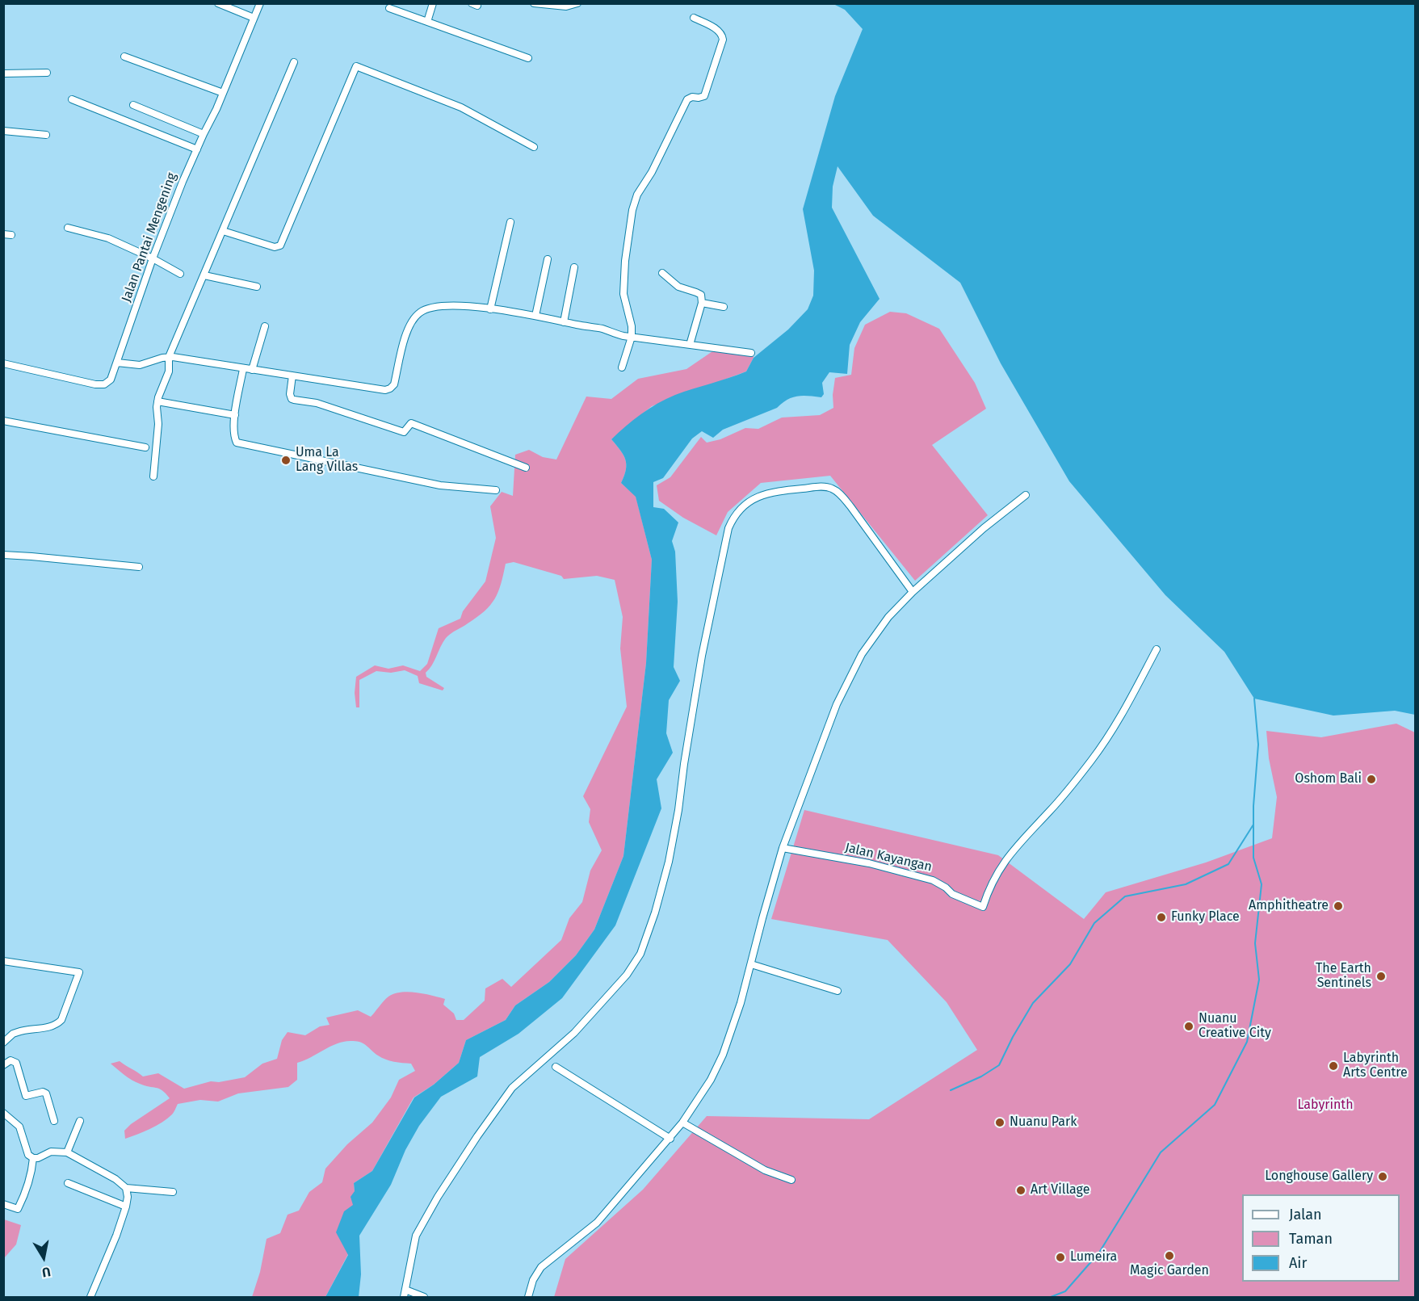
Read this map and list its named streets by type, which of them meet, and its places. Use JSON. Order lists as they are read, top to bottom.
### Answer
{
  "streets": {
    "street": ["Jalan Pantai Mengening", "Jalan Kayangan"]
  },
  "parks": ["Labyrinth"],
  "places": [
    "Uma La Lang Villas",
    "Oshom Bali",
    "Amphitheatre",
    "Funky Place",
    "The Earth Sentinels",
    "Nuanu Creative City",
    "Labyrinth Arts Centre",
    "Nuanu Park",
    "Longhouse Gallery",
    "Art Village",
    "Magic Garden",
    "Lumeira"
  ],
  "legend": ["Jalan", "Taman", "Air"],
  "north": "bottom"
}
